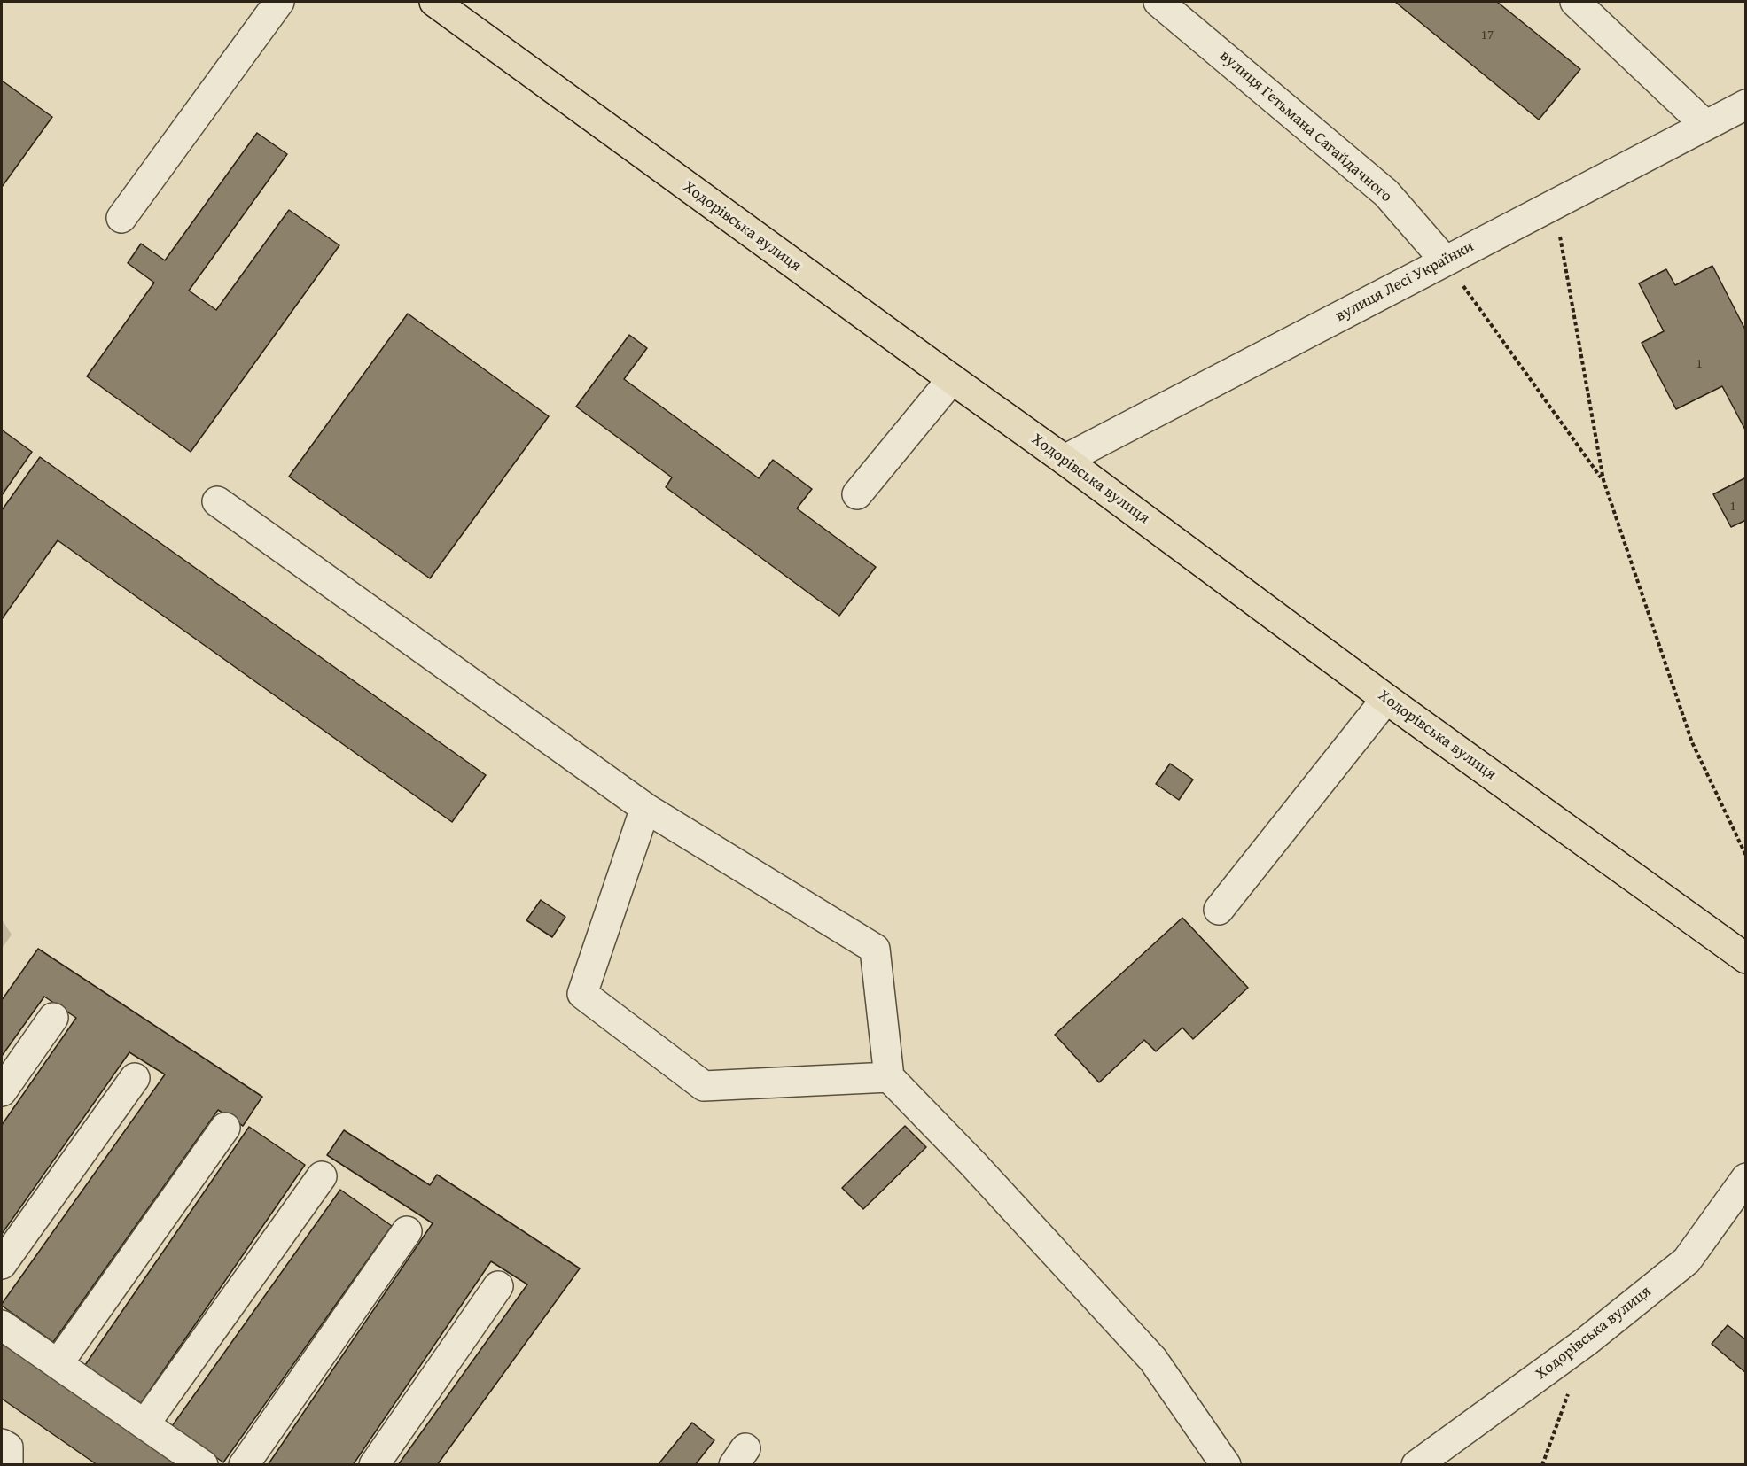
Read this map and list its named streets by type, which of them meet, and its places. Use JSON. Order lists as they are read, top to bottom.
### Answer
{
  "streets": {
    "main road": ["Ходорівська вулиця"],
    "street": ["вулиця Гетьмана Сагайдачного", "вулиця Лесі Українки"]
  },
  "crossings": [
    ["вулиця Гетьмана Сагайдачного", "вулиця Лесі Українки"],
    ["Ходорівська вулиця", "вулиця Лесі Українки"]
  ],
  "house_numbers": ["17", "1", "1"]
}
